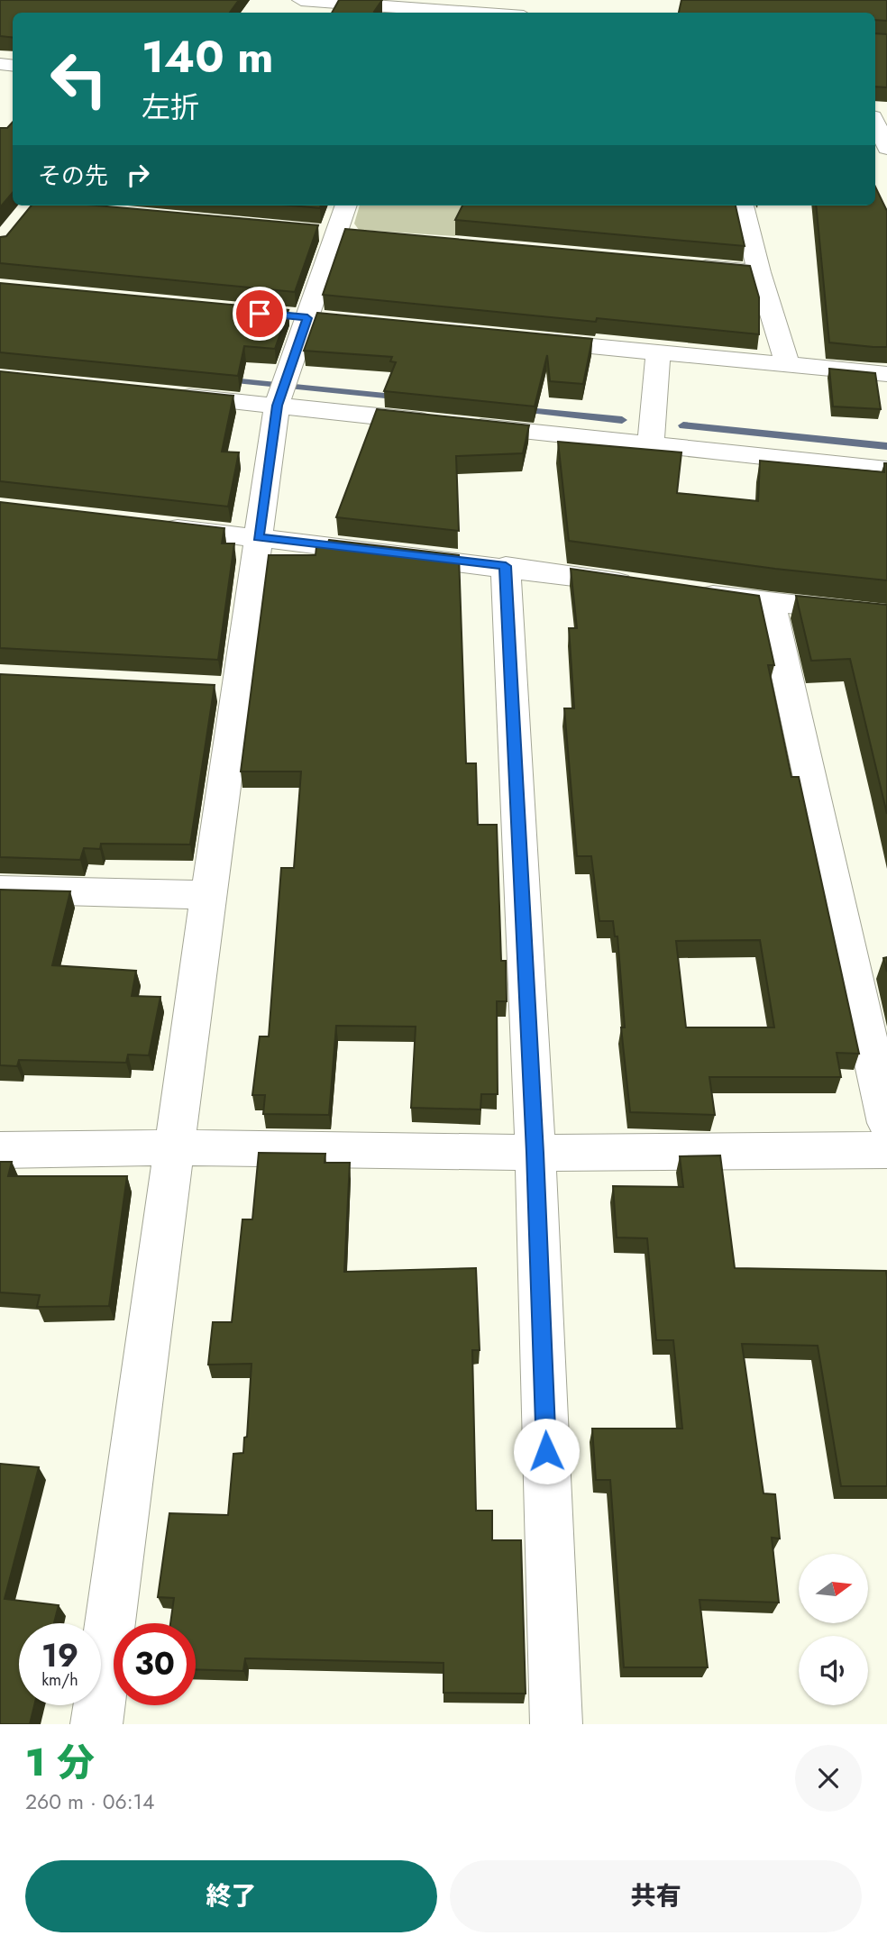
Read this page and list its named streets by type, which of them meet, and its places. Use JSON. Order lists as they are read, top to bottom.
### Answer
{
  "north": "right",
  "page": {
    "turn": ["140 m", "左折"],
    "then": "その先",
    "speed": "19 km/h",
    "limit": "30",
    "heading": ["1 分", "260 m · 06:14"],
    "buttons": ["終了", "共有"]
  }
}
